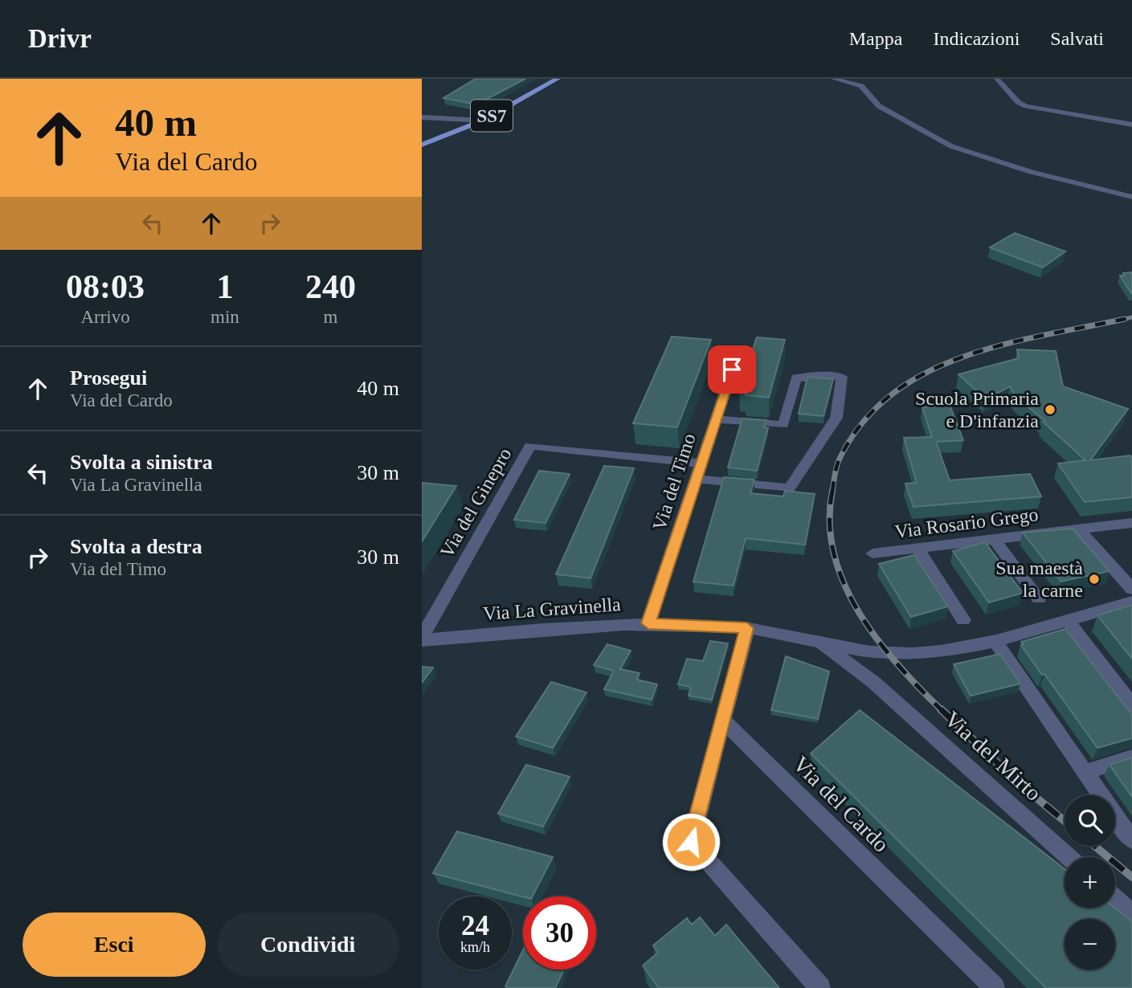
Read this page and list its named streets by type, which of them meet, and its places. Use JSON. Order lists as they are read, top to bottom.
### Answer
{
  "streets": {
    "main road": ["SS7"],
    "street": [
      "Via del Timo",
      "Via del Ginepro",
      "Via Rosario Grego",
      "Via La Gravinella",
      "Via del Mirto",
      "Via del Cardo"
    ]
  },
  "crossings": [
    ["Via del Timo", "Via del Ginepro"],
    ["Via del Timo", "Via La Gravinella"],
    ["Via del Ginepro", "Via La Gravinella"],
    ["Via La Gravinella", "Via del Mirto"]
  ],
  "places": ["Scuola Primaria e D'infanzia", "Sua maestà la carne"],
  "page": {
    "header": "Drivr",
    "nav": ["Mappa", "Indicazioni", "Salvati"],
    "turn": ["40 m", "Via del Cardo"],
    "eta": [
      "08:03",
      "Arrivo",
      "1",
      "min",
      "240",
      "m"
    ],
    "list": [
      {
        "name": "Prosegui",
        "note": "Via del Cardo",
        "value": "40 m"
      },
      {
        "name": "Svolta a sinistra",
        "note": "Via La Gravinella",
        "value": "30 m"
      },
      {
        "name": "Svolta a destra",
        "note": "Via del Timo",
        "value": "30 m"
      }
    ],
    "map_buttons": ["+", "−"],
    "speed": "24 km/h",
    "limit": "30",
    "buttons": ["Esci", "Condividi"]
  }
}
